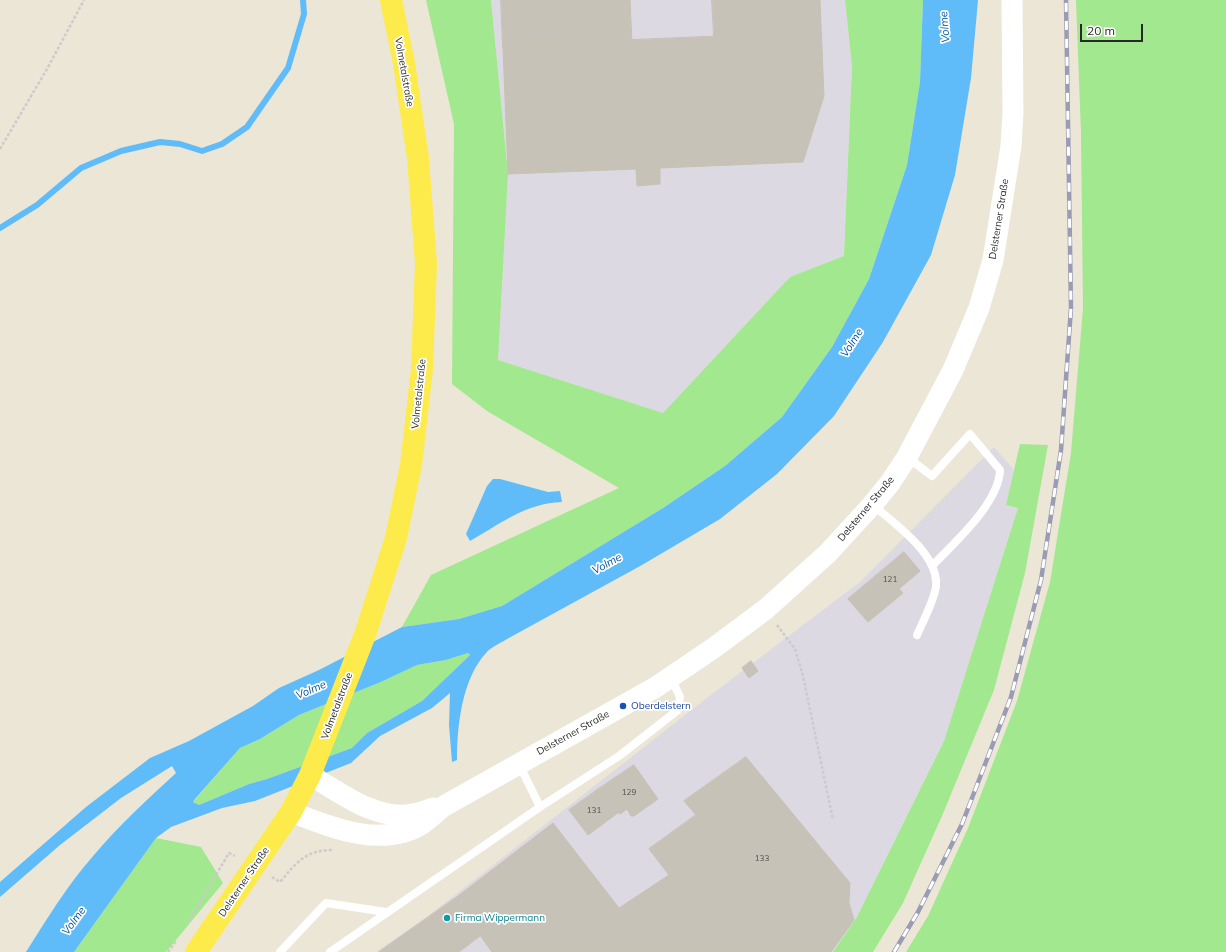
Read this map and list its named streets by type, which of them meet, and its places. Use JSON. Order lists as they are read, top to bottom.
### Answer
{
  "streets": {
    "main road": ["Volmetalstraße", "Delsterner Straße"]
  },
  "crossings": [
    ["Volmetalstraße", "Delsterner Straße"]
  ],
  "water": ["Volme"],
  "places": ["Oberdelstern", "Firma Wippermann"],
  "house_numbers": [
    "121",
    "129",
    "131",
    "133"
  ],
  "scale_bar": "20 m"
}
